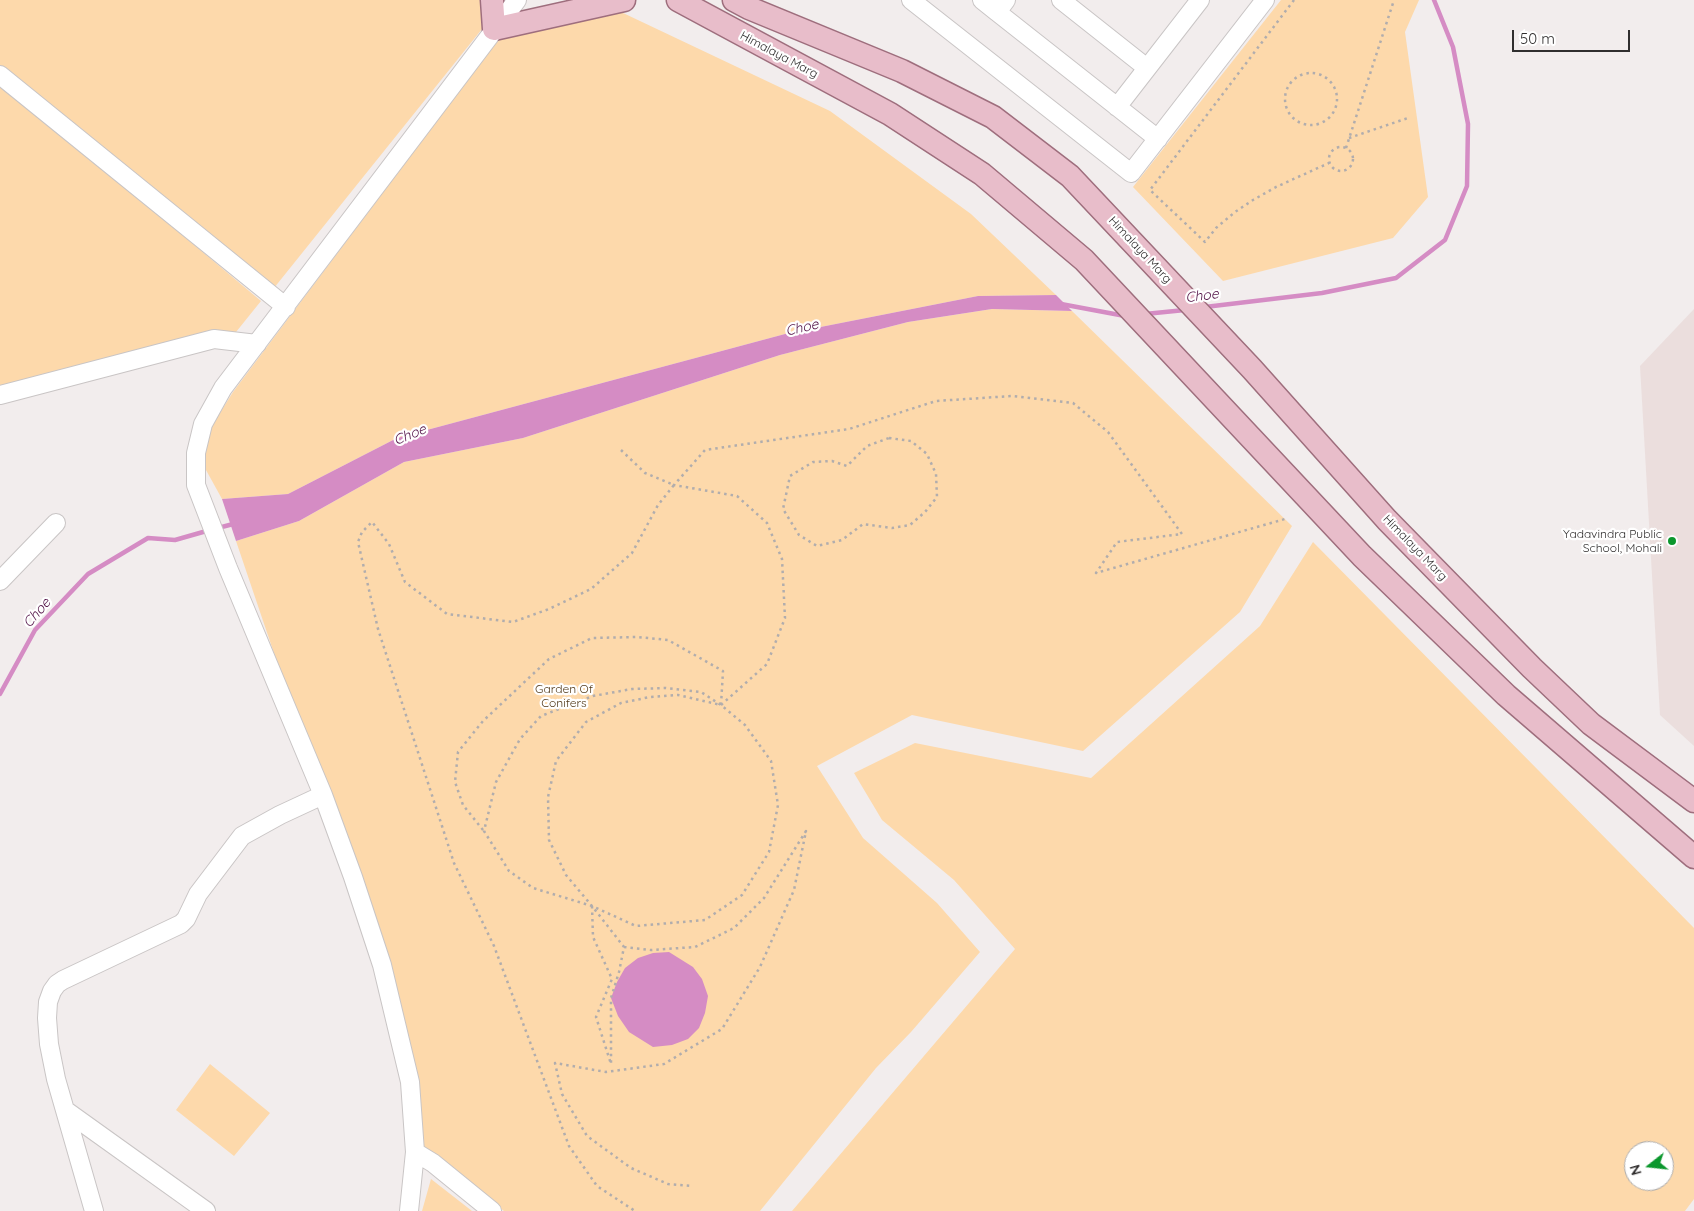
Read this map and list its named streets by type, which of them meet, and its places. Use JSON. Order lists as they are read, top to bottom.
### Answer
{
  "streets": {
    "main road": ["Himalaya Marg"]
  },
  "water": ["Choe"],
  "parks": ["Garden Of Conifers"],
  "places": ["Yadavindra Public School, Mohali"],
  "scale_bar": "50 m",
  "north": "left"
}
